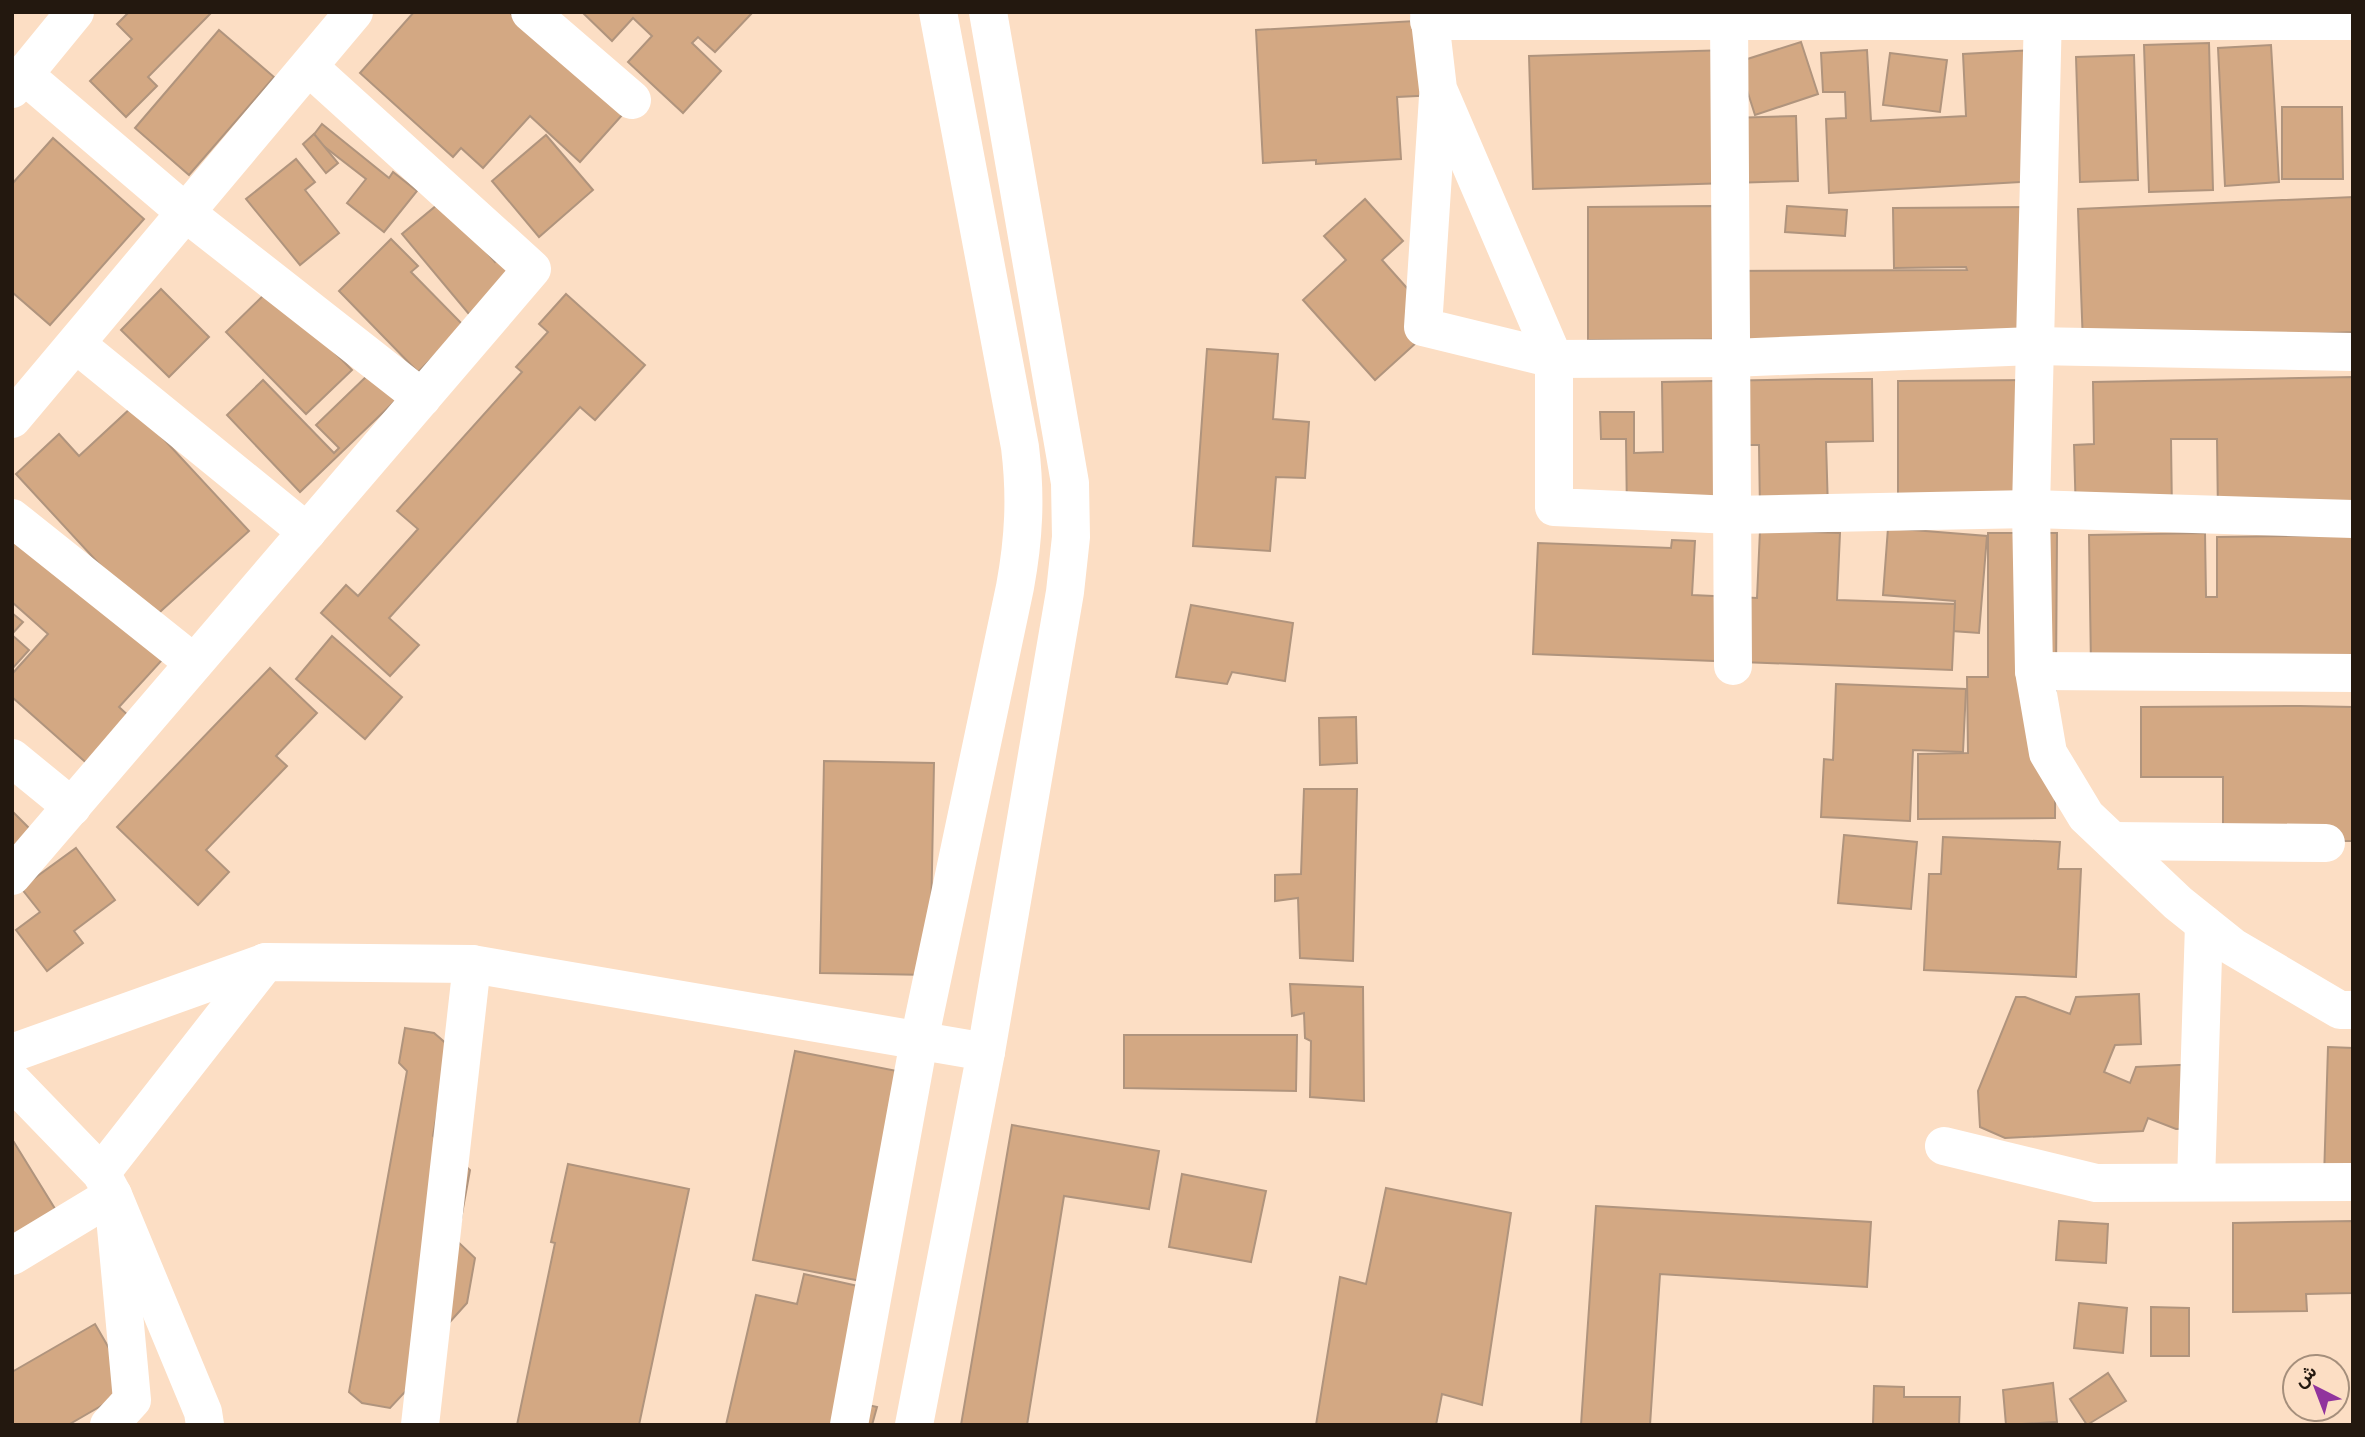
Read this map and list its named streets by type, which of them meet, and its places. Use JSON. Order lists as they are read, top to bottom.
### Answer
{
  "north": "top left"
}
